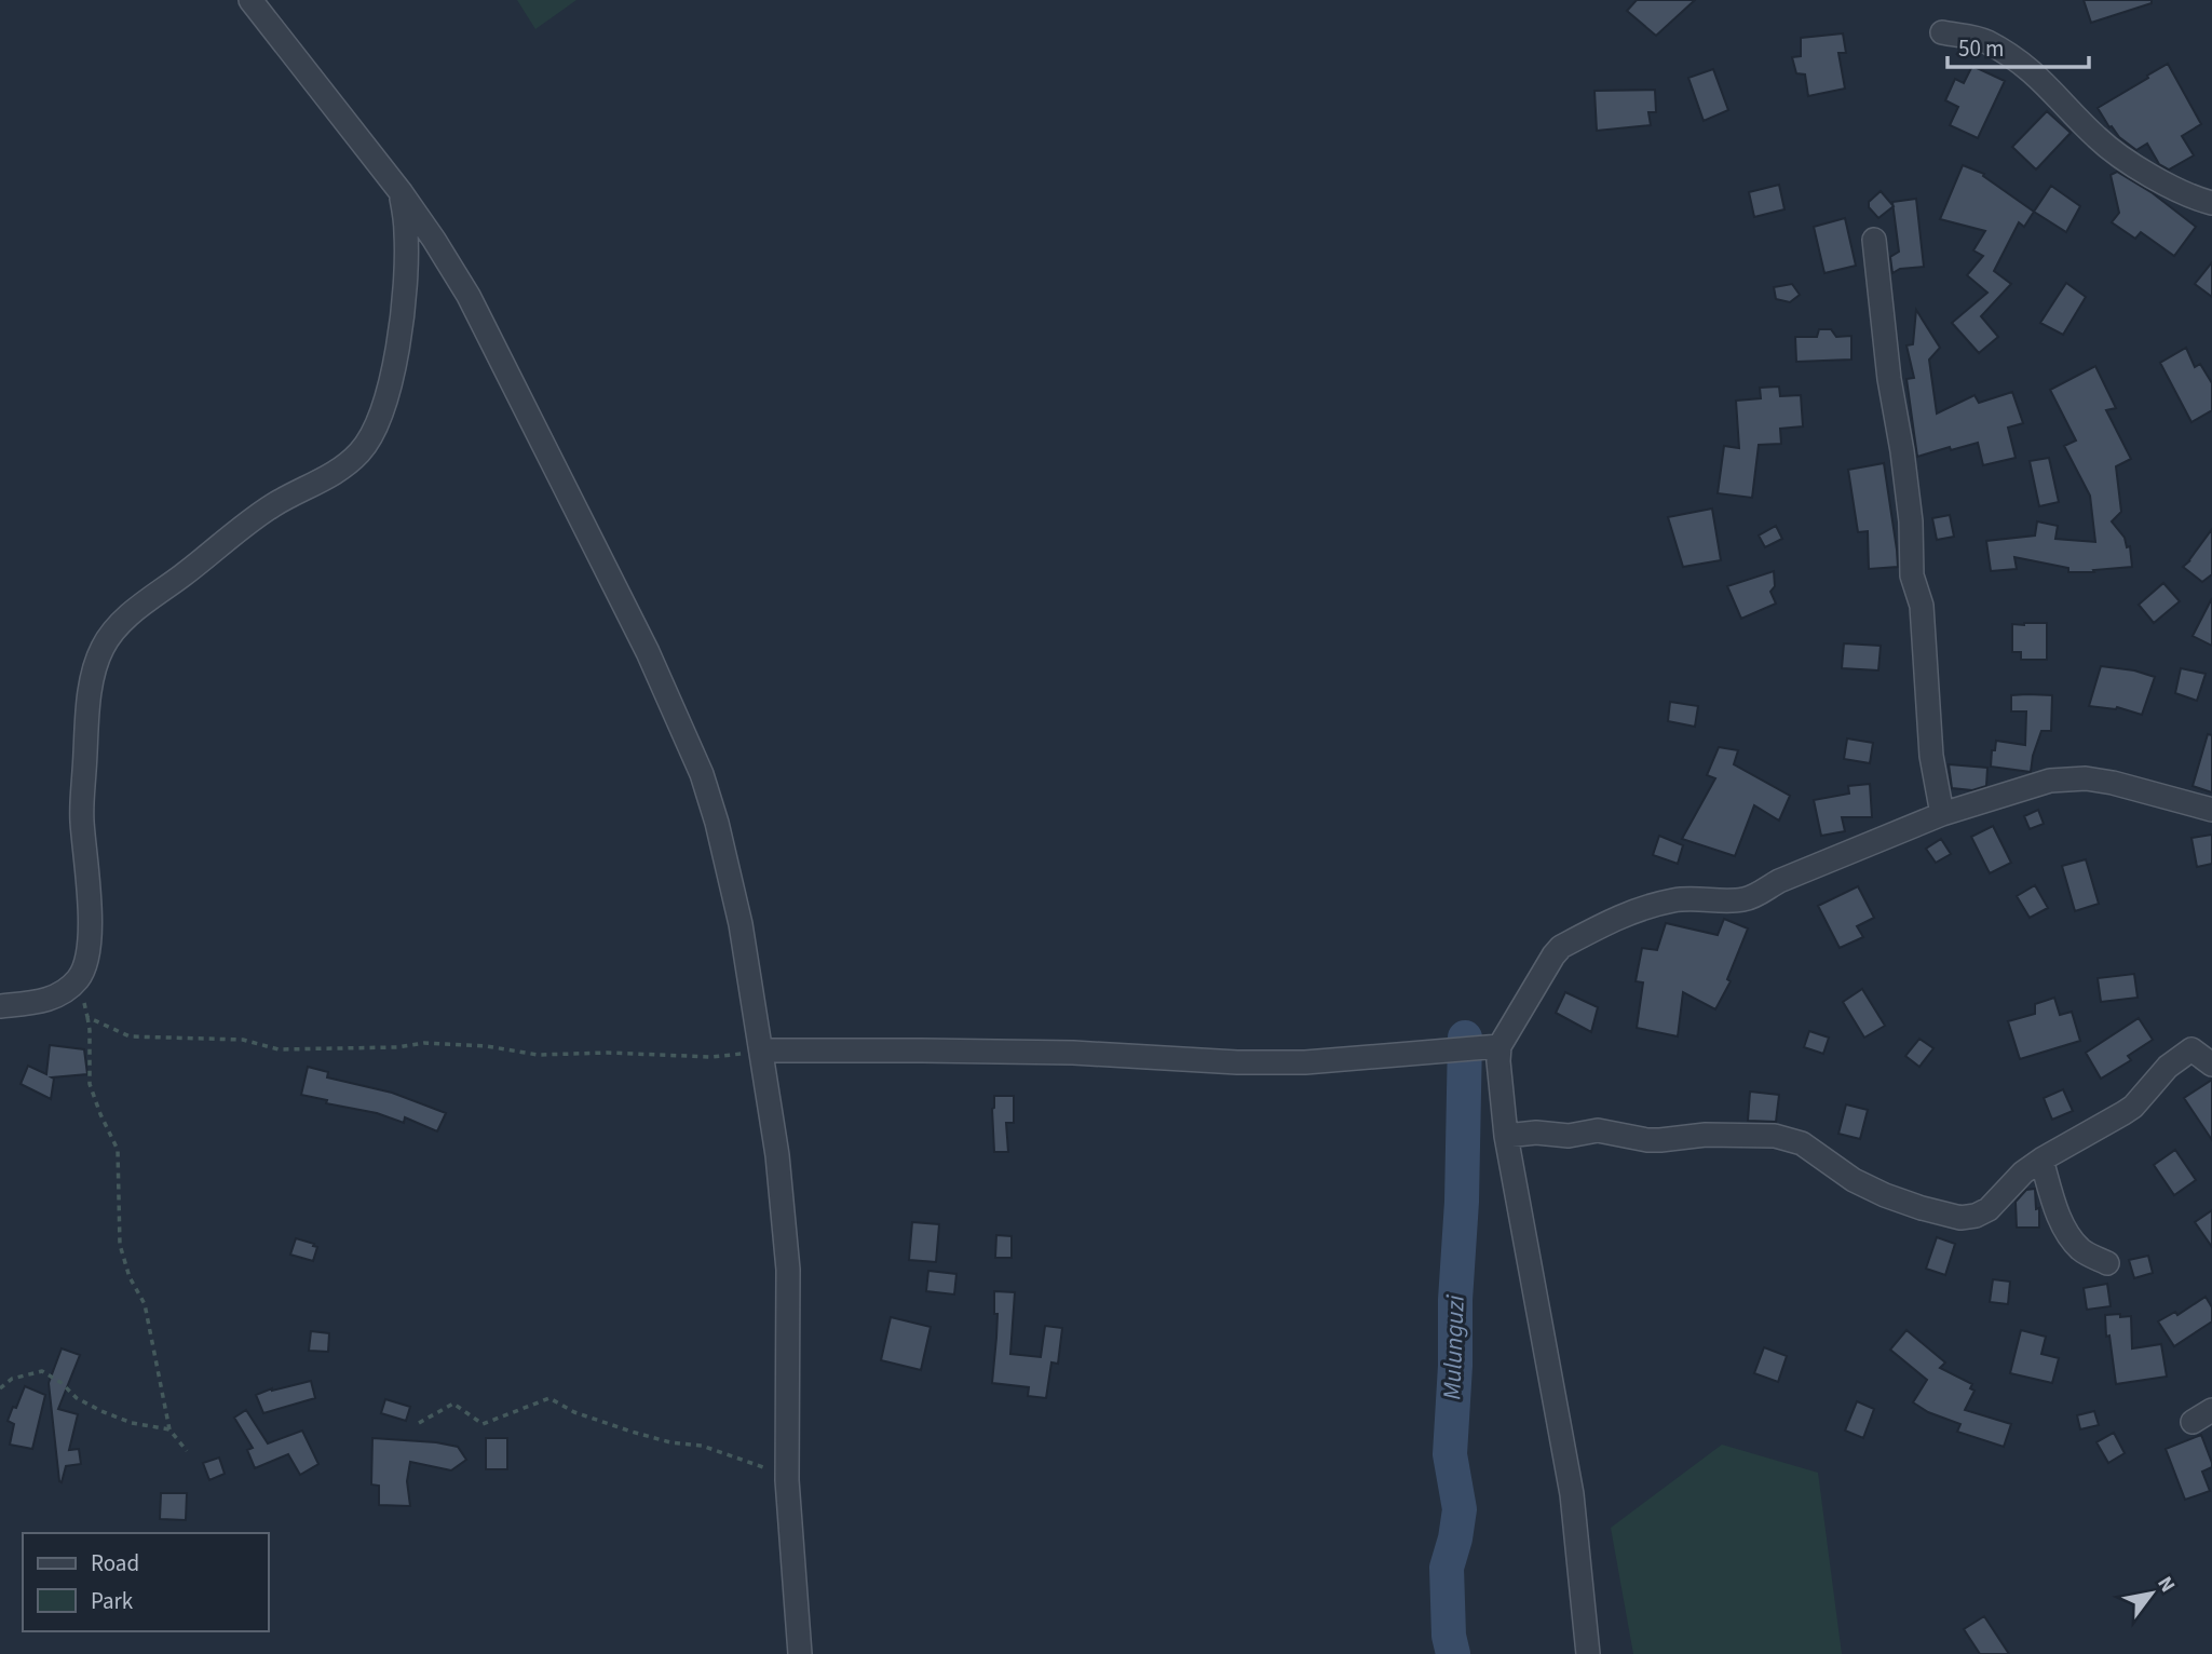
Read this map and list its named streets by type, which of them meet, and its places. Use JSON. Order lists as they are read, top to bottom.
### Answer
{
  "water": ["Mulunguzi"],
  "legend": ["Road", "Park"],
  "scale_bar": "50 m",
  "north": "top right"
}
